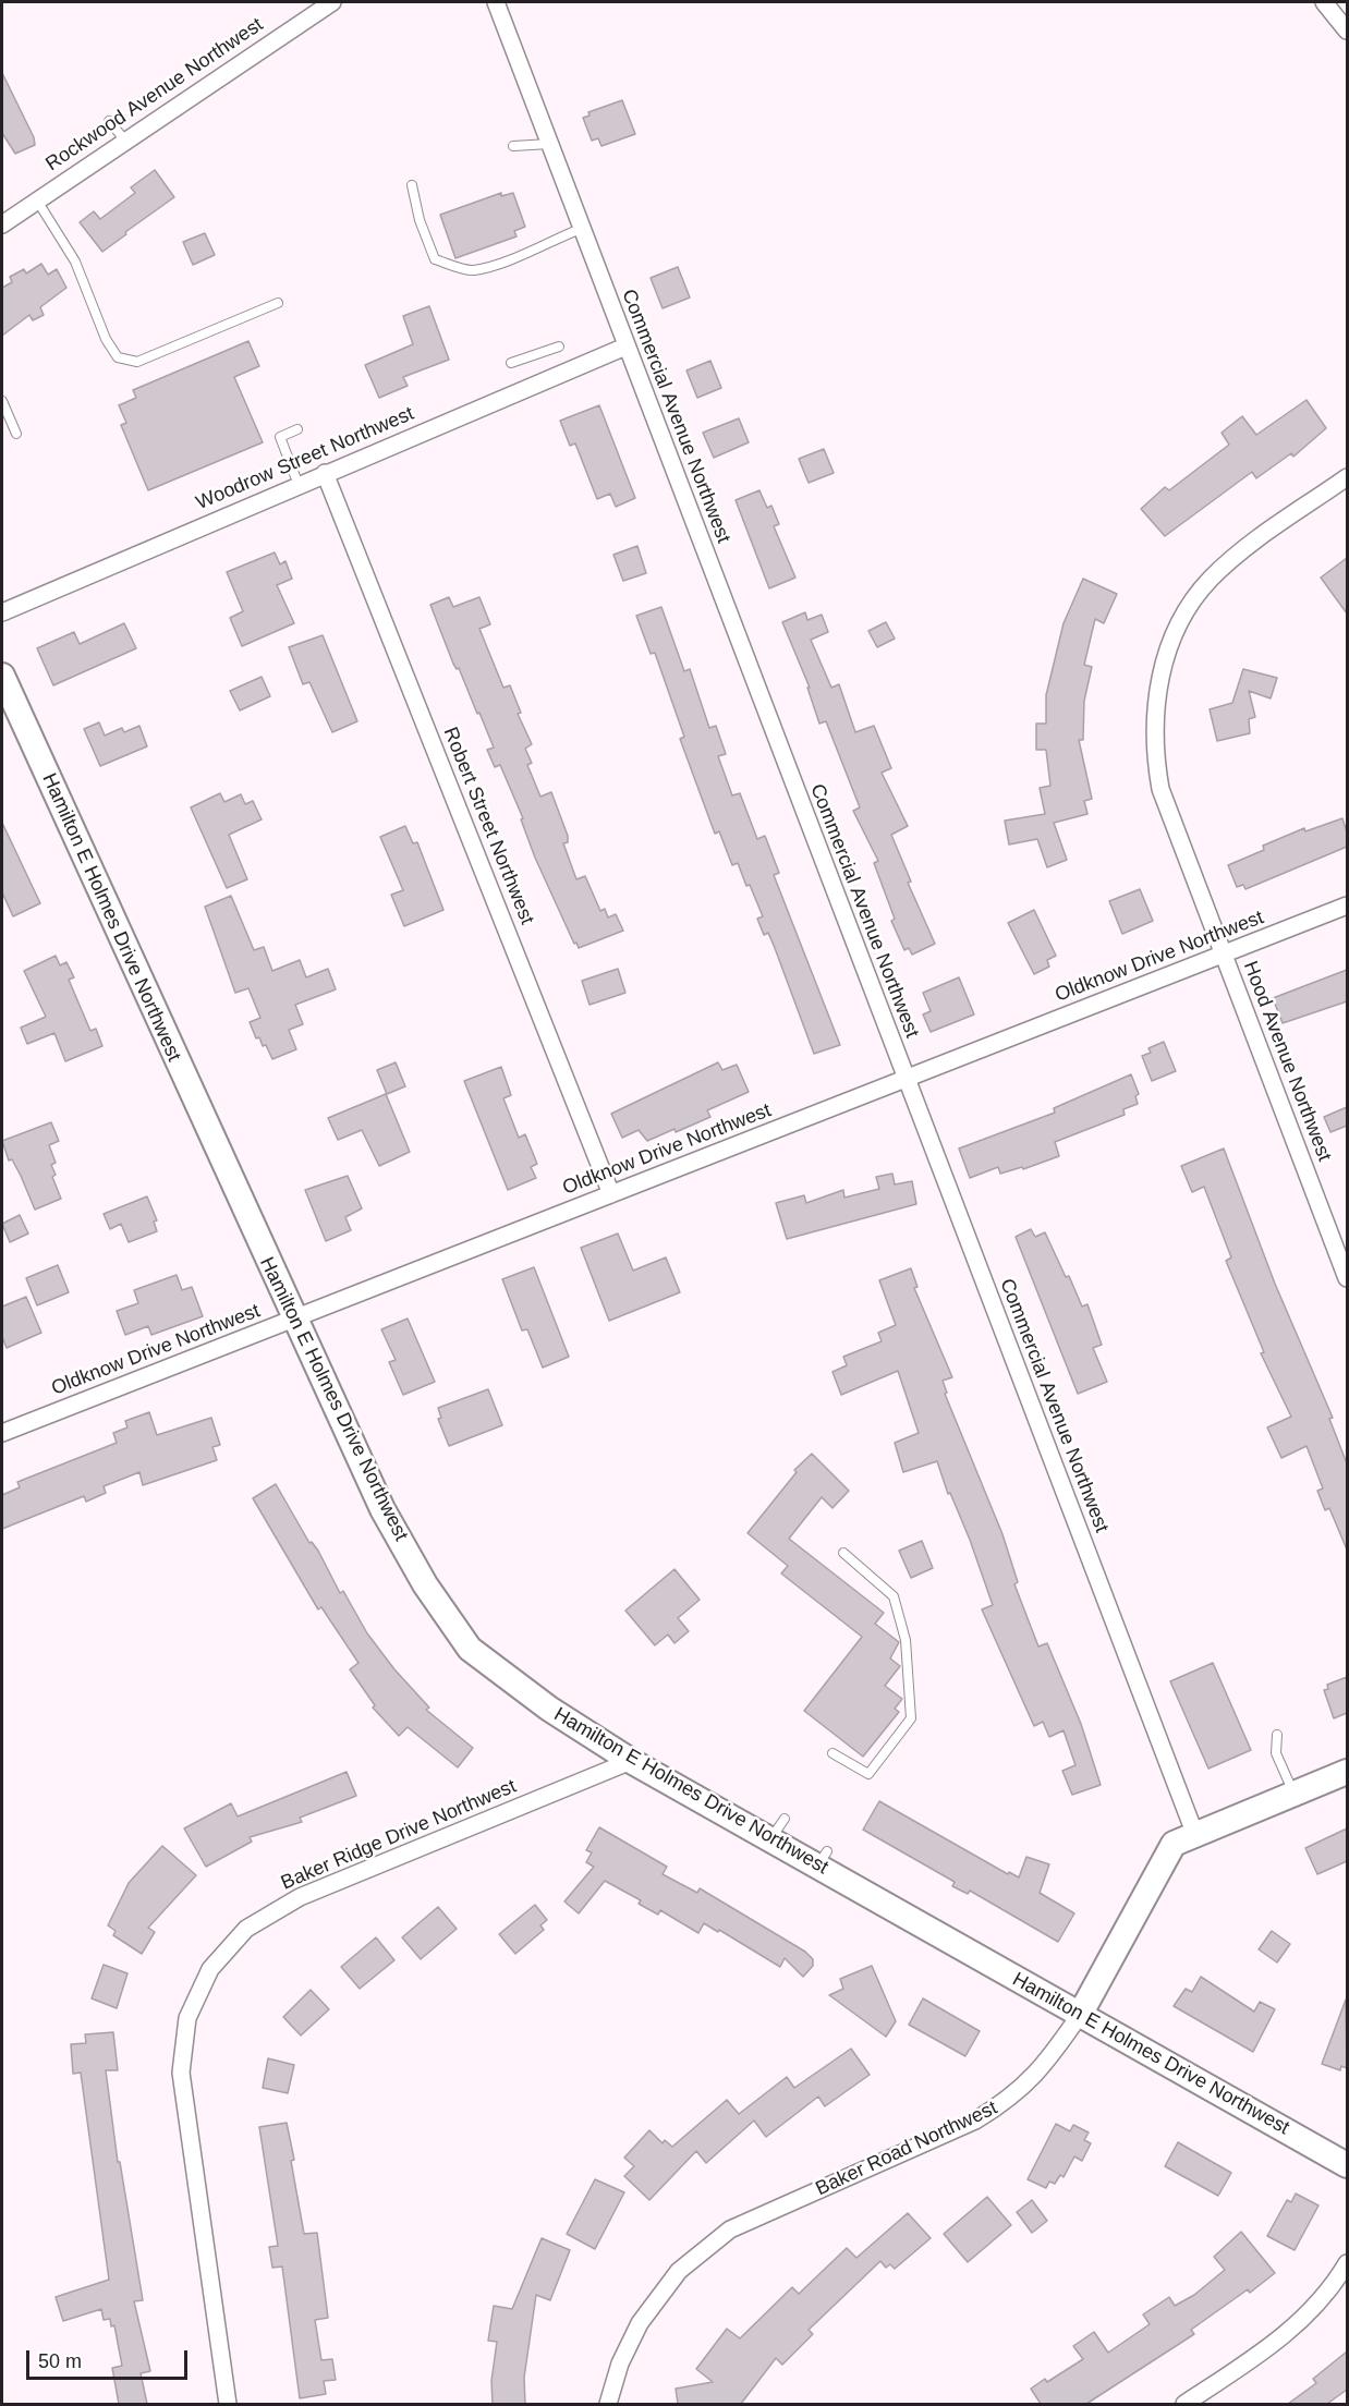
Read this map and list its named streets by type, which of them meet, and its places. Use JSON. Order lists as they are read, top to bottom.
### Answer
{
  "streets": {
    "main road": ["Hamilton E Holmes Drive Northwest", "Baker Road Northwest"],
    "street": [
      "Rockwood Avenue Northwest",
      "Commercial Avenue Northwest",
      "Woodrow Street Northwest",
      "Robert Street Northwest",
      "Oldknow Drive Northwest",
      "Hood Avenue Northwest",
      "Baker Ridge Drive Northwest"
    ]
  },
  "crossings": [
    ["Commercial Avenue Northwest", "Woodrow Street Northwest"],
    ["Commercial Avenue Northwest", "Oldknow Drive Northwest"],
    ["Commercial Avenue Northwest", "Baker Road Northwest"],
    ["Woodrow Street Northwest", "Robert Street Northwest"],
    ["Robert Street Northwest", "Oldknow Drive Northwest"],
    ["Hamilton E Holmes Drive Northwest", "Oldknow Drive Northwest"],
    ["Hamilton E Holmes Drive Northwest", "Baker Ridge Drive Northwest"],
    ["Hamilton E Holmes Drive Northwest", "Baker Road Northwest"],
    ["Oldknow Drive Northwest", "Hood Avenue Northwest"]
  ],
  "scale_bar": "50 m"
}
